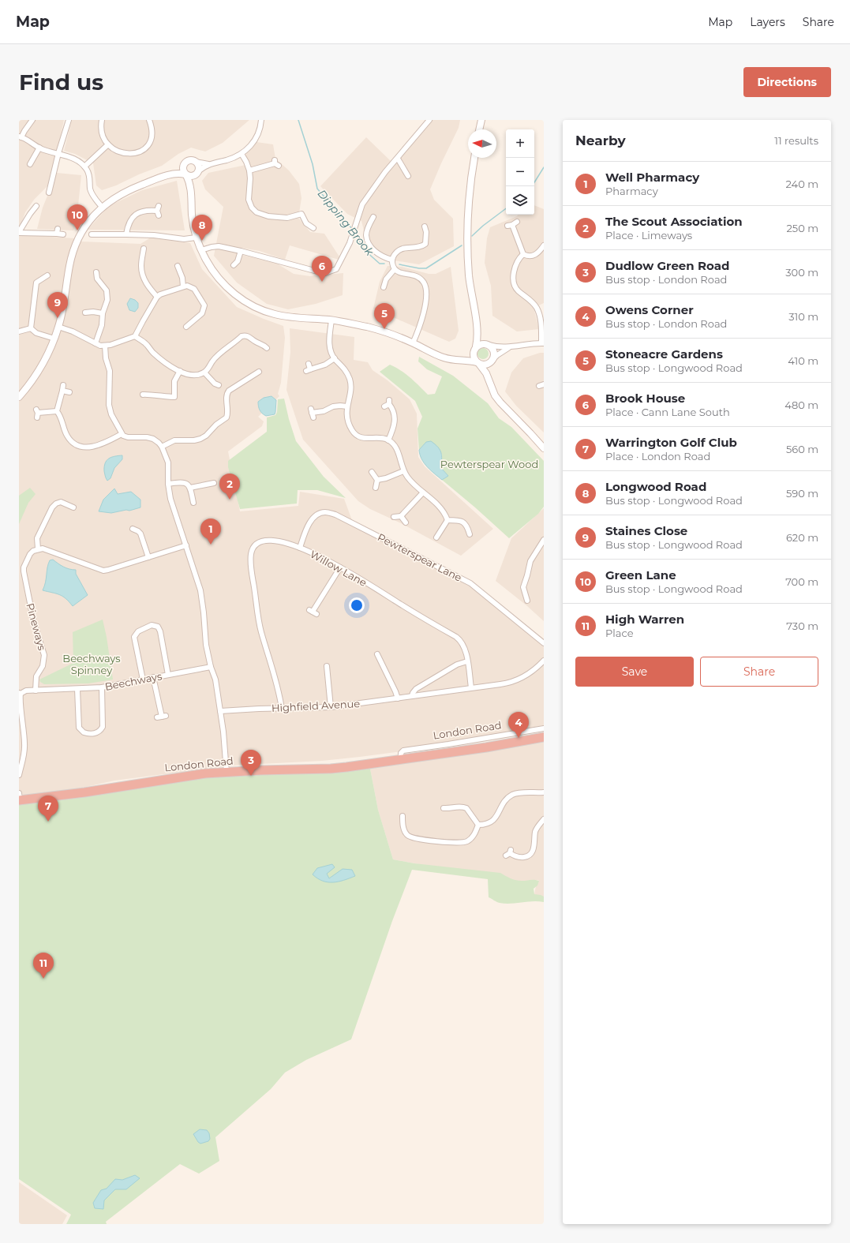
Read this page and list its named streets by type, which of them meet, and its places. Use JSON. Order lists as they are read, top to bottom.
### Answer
{
  "streets": {
    "highway": ["London Road"],
    "street": [
      "Pewterspear Lane",
      "Willow Lane",
      "Pineways",
      "Beechways",
      "Highfield Avenue"
    ]
  },
  "crossings": [
    ["Pewterspear Lane", "Willow Lane"],
    ["Willow Lane", "Highfield Avenue"],
    ["Pineways", "Beechways"]
  ],
  "water": ["Dipping Brook"],
  "parks": ["Pewterspear Wood", "Beechways Spinney"],
  "north": "left",
  "page": {
    "header": "Map",
    "nav": ["Map", "Layers", "Share"],
    "buttons": [
      "Directions",
      ["Save", "Share"]
    ],
    "title": "Find us",
    "heading": ["Nearby", "11 results"],
    "map_buttons": ["+", "−"],
    "list": [
      {
        "mark": "1",
        "name": "Well Pharmacy",
        "note": "Pharmacy",
        "value": "240 m"
      },
      {
        "mark": "2",
        "name": "The Scout Association",
        "note": "Place · Limeways",
        "value": "250 m"
      },
      {
        "mark": "3",
        "name": "Dudlow Green Road",
        "note": "Bus stop · London Road",
        "value": "300 m"
      },
      {
        "mark": "4",
        "name": "Owens Corner",
        "note": "Bus stop · London Road",
        "value": "310 m"
      },
      {
        "mark": "5",
        "name": "Stoneacre Gardens",
        "note": "Bus stop · Longwood Road",
        "value": "410 m"
      },
      {
        "mark": "6",
        "name": "Brook House",
        "note": "Place · Cann Lane South",
        "value": "480 m"
      },
      {
        "mark": "7",
        "name": "Warrington Golf Club",
        "note": "Place · London Road",
        "value": "560 m"
      },
      {
        "mark": "8",
        "name": "Longwood Road",
        "note": "Bus stop · Longwood Road",
        "value": "590 m"
      },
      {
        "mark": "9",
        "name": "Staines Close",
        "note": "Bus stop · Longwood Road",
        "value": "620 m"
      },
      {
        "mark": "10",
        "name": "Green Lane",
        "note": "Bus stop · Longwood Road",
        "value": "700 m"
      },
      {
        "mark": "11",
        "name": "High Warren",
        "note": "Place",
        "value": "730 m"
      }
    ],
    "pins": [
      "10",
      "8",
      "6",
      "9",
      "5",
      "2",
      "1",
      "4",
      "3",
      "7",
      "11"
    ]
  }
}
